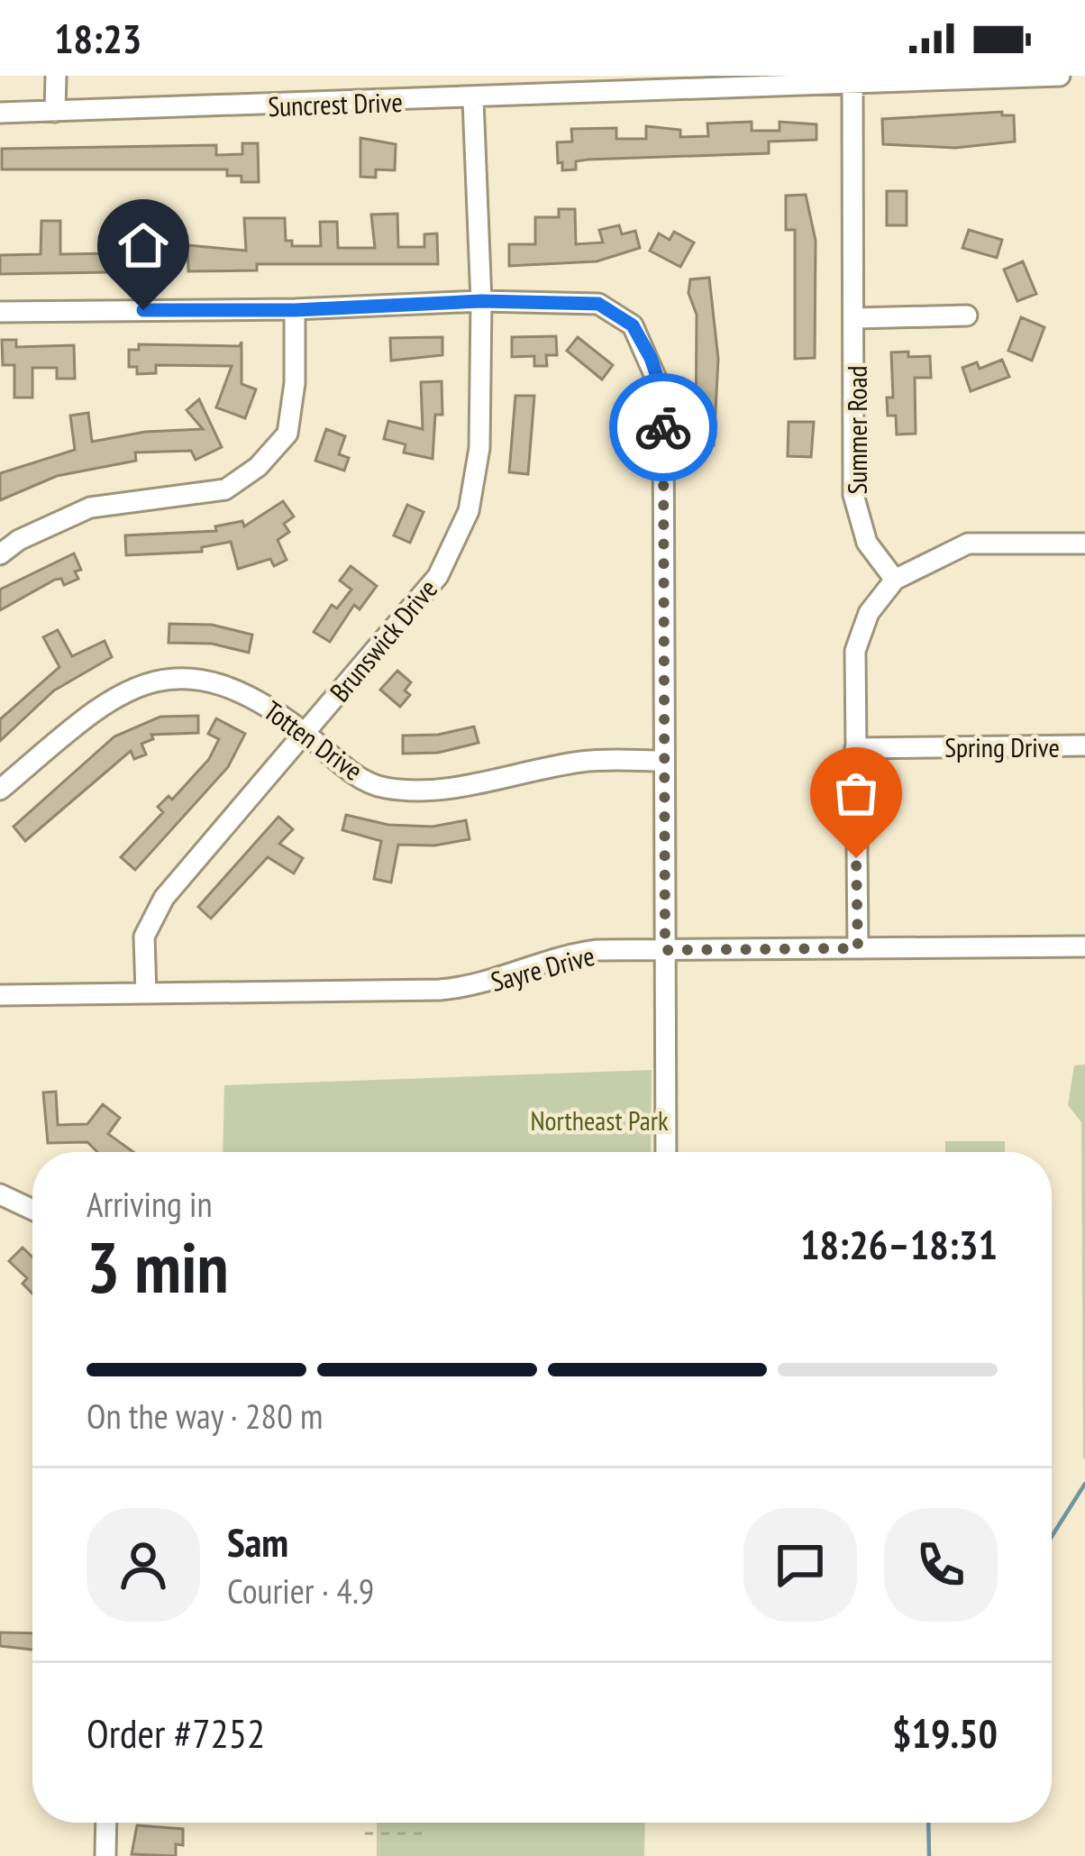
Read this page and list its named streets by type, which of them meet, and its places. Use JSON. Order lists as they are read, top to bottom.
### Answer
{
  "streets": {
    "street": [
      "Suncrest Drive",
      "Summer Road",
      "Brunswick Drive",
      "Totten Drive",
      "Spring Drive",
      "Sayre Drive"
    ]
  },
  "crossings": [
    ["Suncrest Drive", "Summer Road"],
    ["Suncrest Drive", "Brunswick Drive"],
    ["Brunswick Drive", "Totten Drive"],
    ["Brunswick Drive", "Sayre Drive"]
  ],
  "parks": ["Northeast Park"],
  "page": {
    "status": "18:23",
    "heading": ["3 min", "Arriving in", "18:26–18:31"],
    "panel": [
      "Sam",
      "Courier · 4.9",
      "Order #7252",
      "$19.50"
    ],
    "bar": "On the way · 280 m"
  }
}
